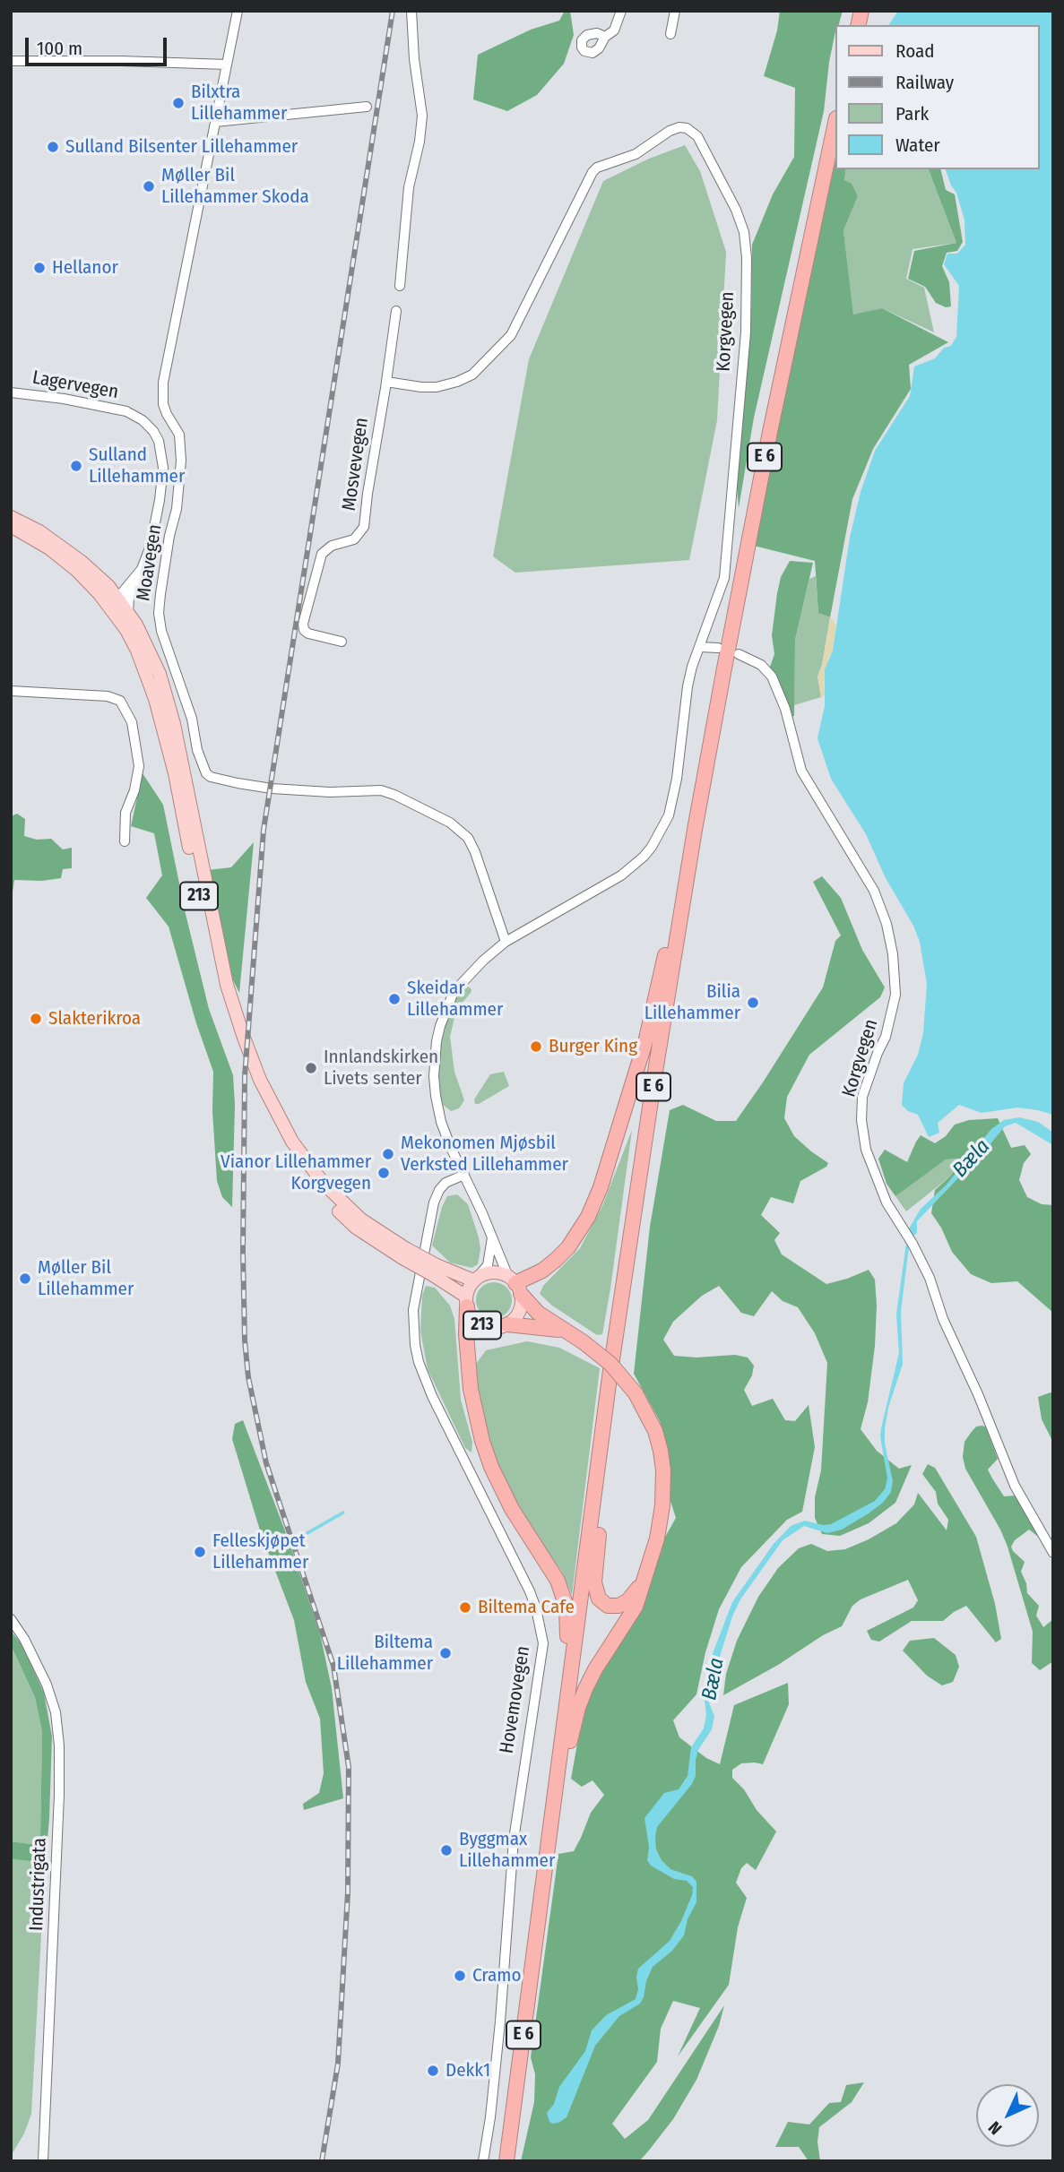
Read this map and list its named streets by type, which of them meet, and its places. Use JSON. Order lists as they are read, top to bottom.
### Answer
{
  "streets": {
    "highway": ["E 6"],
    "main road": ["213"],
    "street": [
      "Korgvegen",
      "Lagervegen",
      "Mosvevegen",
      "Moavegen",
      "Hovemovegen",
      "Industrigata"
    ]
  },
  "crossings": [
    ["Korgvegen", "Mosvevegen"],
    ["Korgvegen", "Moavegen"],
    ["Korgvegen", "213"],
    ["Korgvegen", "Hovemovegen"],
    ["Lagervegen", "213"]
  ],
  "water": ["Bæla"],
  "places": [
    "Bilxtra Lillehammer",
    "Sulland Bilsenter Lillehammer",
    "Møller Bil Lillehammer Skoda",
    "Hellanor",
    "Sulland Lillehammer",
    "Skeidar Lillehammer",
    "Bilia Lillehammer",
    "Slakterikroa",
    "Burger King",
    "Innlandskirken Livets senter",
    "Mekonomen Mjøsbil Verksted Lillehammer",
    "Vianor Lillehammer Korgvegen",
    "Møller Bil Lillehammer",
    "Felleskjøpet Lillehammer",
    "Biltema Cafe",
    "Biltema Lillehammer",
    "Byggmax Lillehammer",
    "Cramo",
    "Dekk1"
  ],
  "legend": [
    "Road",
    "Railway",
    "Park",
    "Water"
  ],
  "scale_bar": "100 m",
  "north": "bottom left"
}
